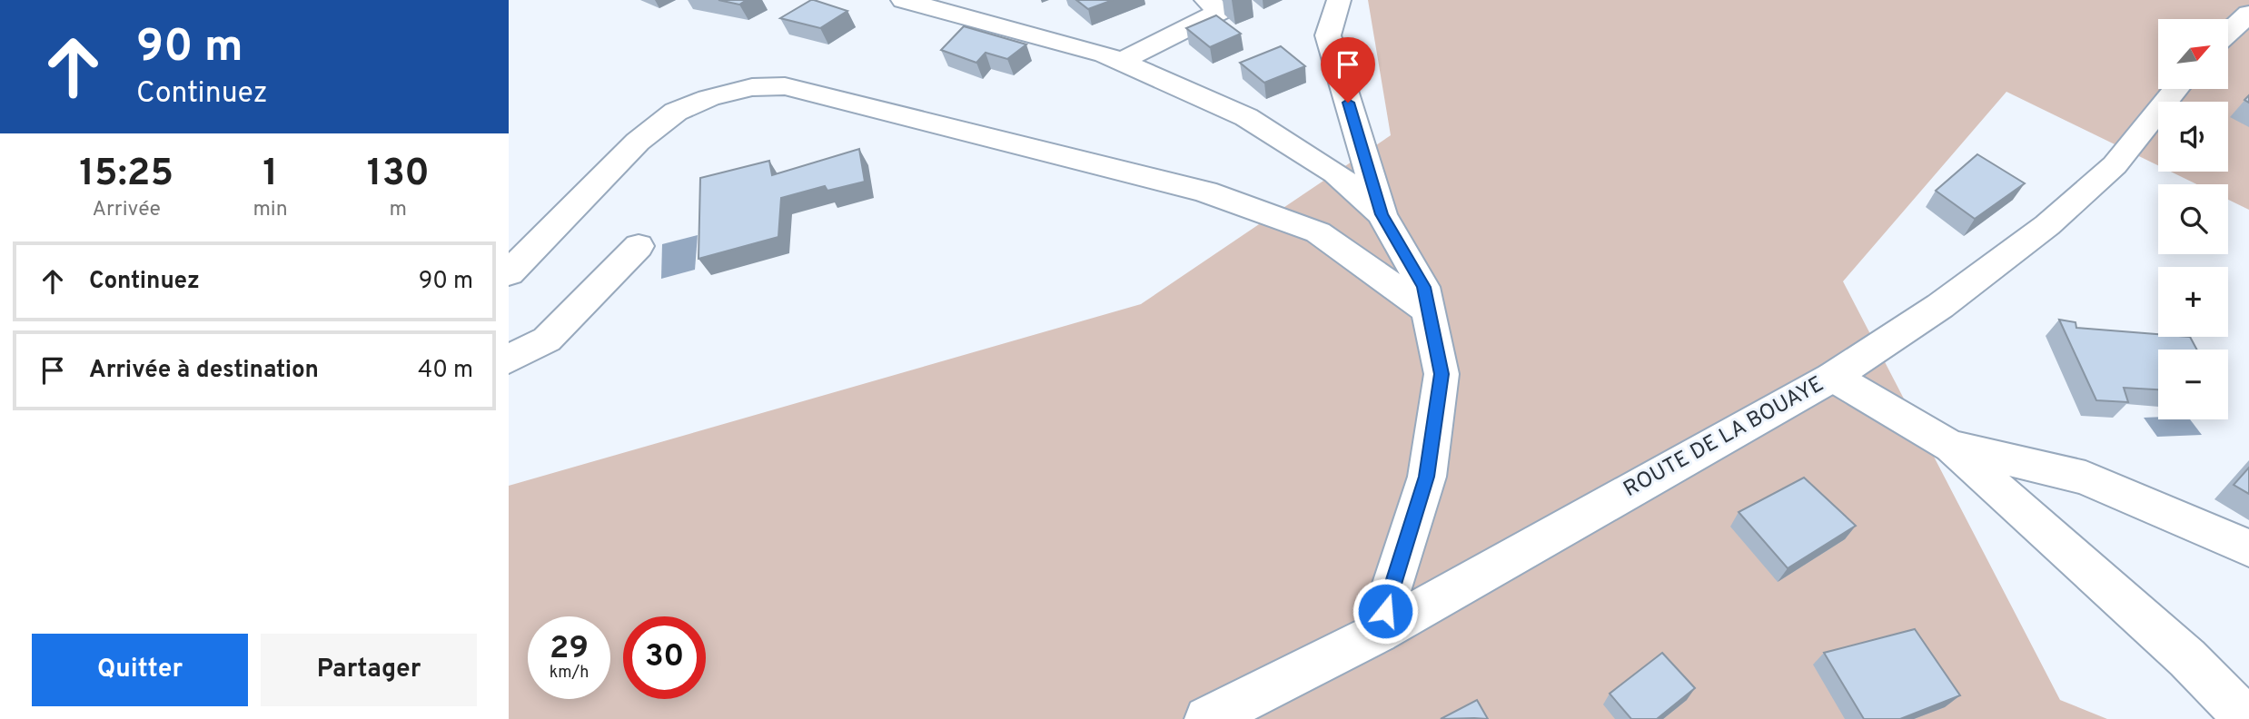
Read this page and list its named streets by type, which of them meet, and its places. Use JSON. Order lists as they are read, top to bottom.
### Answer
{
  "streets": {
    "street": ["ROUTE DE LA BOUAYE"]
  },
  "north": "top right",
  "page": {
    "turn": ["90 m", "Continuez"],
    "map_buttons": ["+", "−"],
    "eta": [
      "15:25",
      "Arrivée",
      "1",
      "min",
      "130",
      "m"
    ],
    "list": [
      {
        "name": "Continuez",
        "value": "90 m"
      },
      {
        "name": "Arrivée à destination",
        "value": "40 m"
      }
    ],
    "speed": "29 km/h",
    "limit": "30",
    "buttons": ["Quitter", "Partager"]
  }
}
